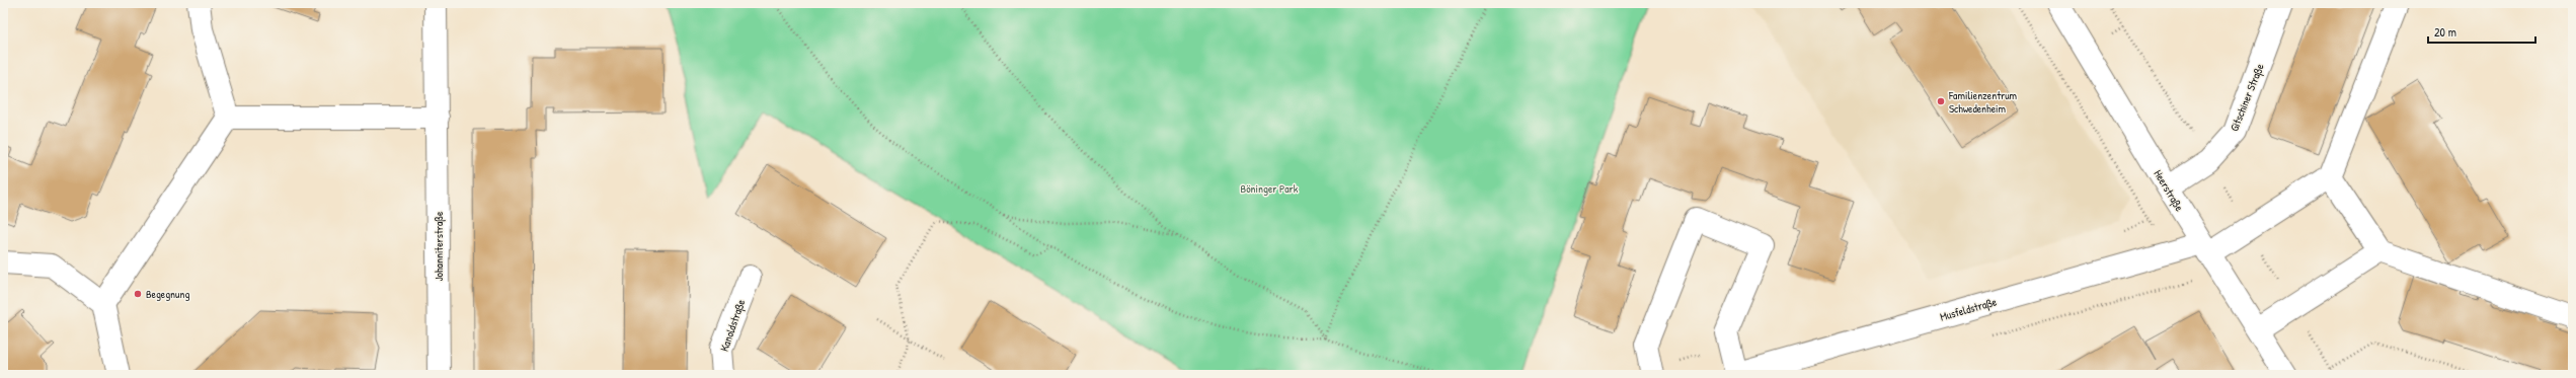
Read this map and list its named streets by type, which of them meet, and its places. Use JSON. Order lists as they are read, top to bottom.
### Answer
{
  "streets": {
    "street": [
      "Gitschiner Straße",
      "Heerstraße",
      "Johanniterstraße",
      "Musfeldstraße",
      "Kanoldstraße"
    ]
  },
  "crossings": [
    ["Gitschiner Straße", "Heerstraße"],
    ["Heerstraße", "Musfeldstraße"]
  ],
  "parks": ["Böninger Park"],
  "places": ["Familienzentrum Schwedenheim", "Begegnung"],
  "scale_bar": "20 m"
}
